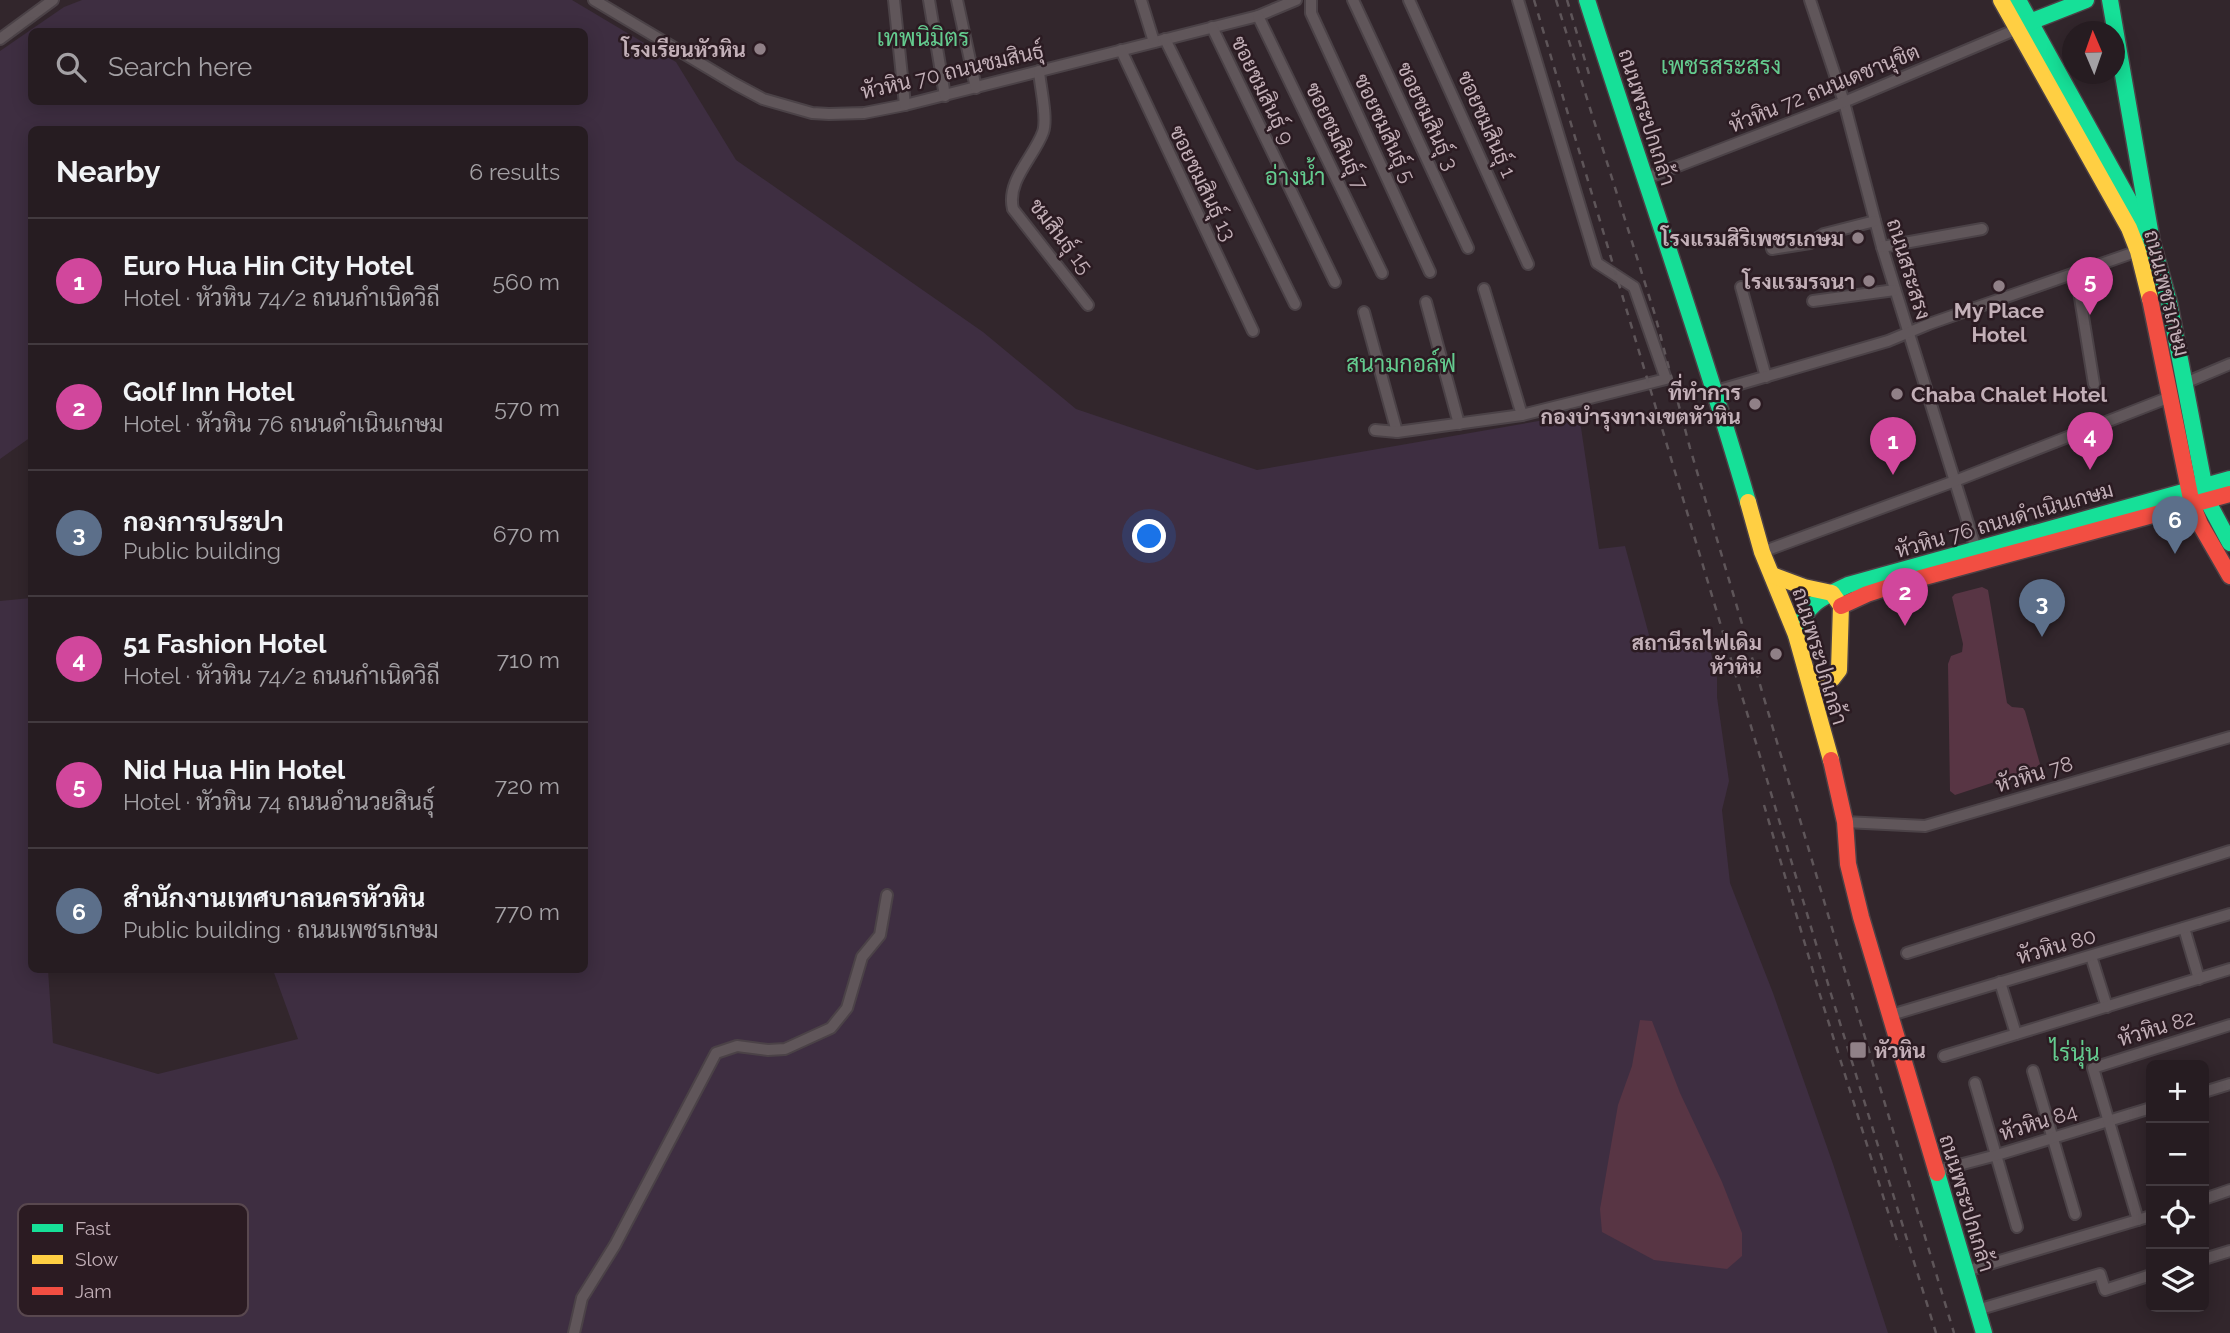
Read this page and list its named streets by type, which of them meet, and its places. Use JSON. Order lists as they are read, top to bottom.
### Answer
{
  "streets": {
    "street": [
      "หัวหิน 70 ถนนชมสินธุ์",
      "หัวหิน 72 ถนนเดชานุชิต",
      "ซอยชมสินธุ์ 9",
      "ซอยชมสินธุ์ 3",
      "ถนนพระปกเกล้า",
      "ซอยชมสินธุ์ 1",
      "ซอยชมสินธุ์ 5",
      "ซอยชมสินธุ์ 7",
      "ซอยชมสินธุ์ 13",
      "ชมสินธุ์ 15",
      "ถนนสระสรง",
      "ถนนเพชรเกษม",
      "หัวหิน 76 ถนนดำเนินเกษม",
      "หัวหิน 78",
      "หัวหิน 80",
      "หัวหิน 82",
      "หัวหิน 84"
    ]
  },
  "crossings": [
    ["หัวหิน 70 ถนนชมสินธุ์", "ซอยชมสินธุ์ 9"],
    ["หัวหิน 70 ถนนชมสินธุ์", "ซอยชมสินธุ์ 7"],
    ["หัวหิน 70 ถนนชมสินธุ์", "ซอยชมสินธุ์ 13"],
    ["หัวหิน 70 ถนนชมสินธุ์", "ชมสินธุ์ 15"],
    ["หัวหิน 72 ถนนเดชานุชิต", "ถนนพระปกเกล้า"],
    ["หัวหิน 72 ถนนเดชานุชิต", "ถนนสระสรง"],
    ["หัวหิน 72 ถนนเดชานุชิต", "ถนนเพชรเกษม"],
    ["ถนนพระปกเกล้า", "หัวหิน 76 ถนนดำเนินเกษม"],
    ["ถนนพระปกเกล้า", "หัวหิน 78"],
    ["ถนนพระปกเกล้า", "หัวหิน 80"],
    ["ถนนพระปกเกล้า", "หัวหิน 84"],
    ["ถนนสระสรง", "หัวหิน 76 ถนนดำเนินเกษม"],
    ["ถนนเพชรเกษม", "หัวหิน 76 ถนนดำเนินเกษม"],
    ["หัวหิน 82", "หัวหิน 84"]
  ],
  "districts": [
    "เทพนิมิตร",
    "เพชรสระสรง",
    "อ่างน้ำ",
    "สนามกอล์ฟ",
    "ไร่นุ่น"
  ],
  "places": {
    "other": [
      "โรงเรียนหัวหิน",
      "โรงแรมสิริเพชรเกษม",
      "โรงแรมรจนา",
      "My Place Hotel",
      "Chaba Chalet Hotel",
      "ที่ทำการ กองบำรุงทางเขตหัวหิน",
      "สถานีรถไฟเดิม หัวหิน"
    ],
    "transit": ["หัวหิน"]
  },
  "legend": ["Fast", "Slow", "Jam"],
  "north": "top",
  "page": {
    "search": "Search here",
    "heading": ["Nearby", "6 results"],
    "list": [
      {
        "mark": "1",
        "name": "Euro Hua Hin City Hotel",
        "note": "Hotel · หัวหิน 74/2 ถนนกำเนิดวิถี",
        "value": "560 m"
      },
      {
        "mark": "2",
        "name": "Golf Inn Hotel",
        "note": "Hotel · หัวหิน 76 ถนนดำเนินเกษม",
        "value": "570 m"
      },
      {
        "mark": "3",
        "name": "กองการประปา",
        "note": "Public building",
        "value": "670 m"
      },
      {
        "mark": "4",
        "name": "51 Fashion Hotel",
        "note": "Hotel · หัวหิน 74/2 ถนนกำเนิดวิถี",
        "value": "710 m"
      },
      {
        "mark": "5",
        "name": "Nid Hua Hin Hotel",
        "note": "Hotel · หัวหิน 74 ถนนอำนวยสินธุ์",
        "value": "720 m"
      },
      {
        "mark": "6",
        "name": "สำนักงานเทศบาลนครหัวหิน",
        "note": "Public building · ถนนเพชรเกษม",
        "value": "770 m"
      }
    ],
    "pins": [
      "5",
      "4",
      "1",
      "6",
      "2",
      "3"
    ],
    "map_buttons": ["+", "−"]
  }
}
